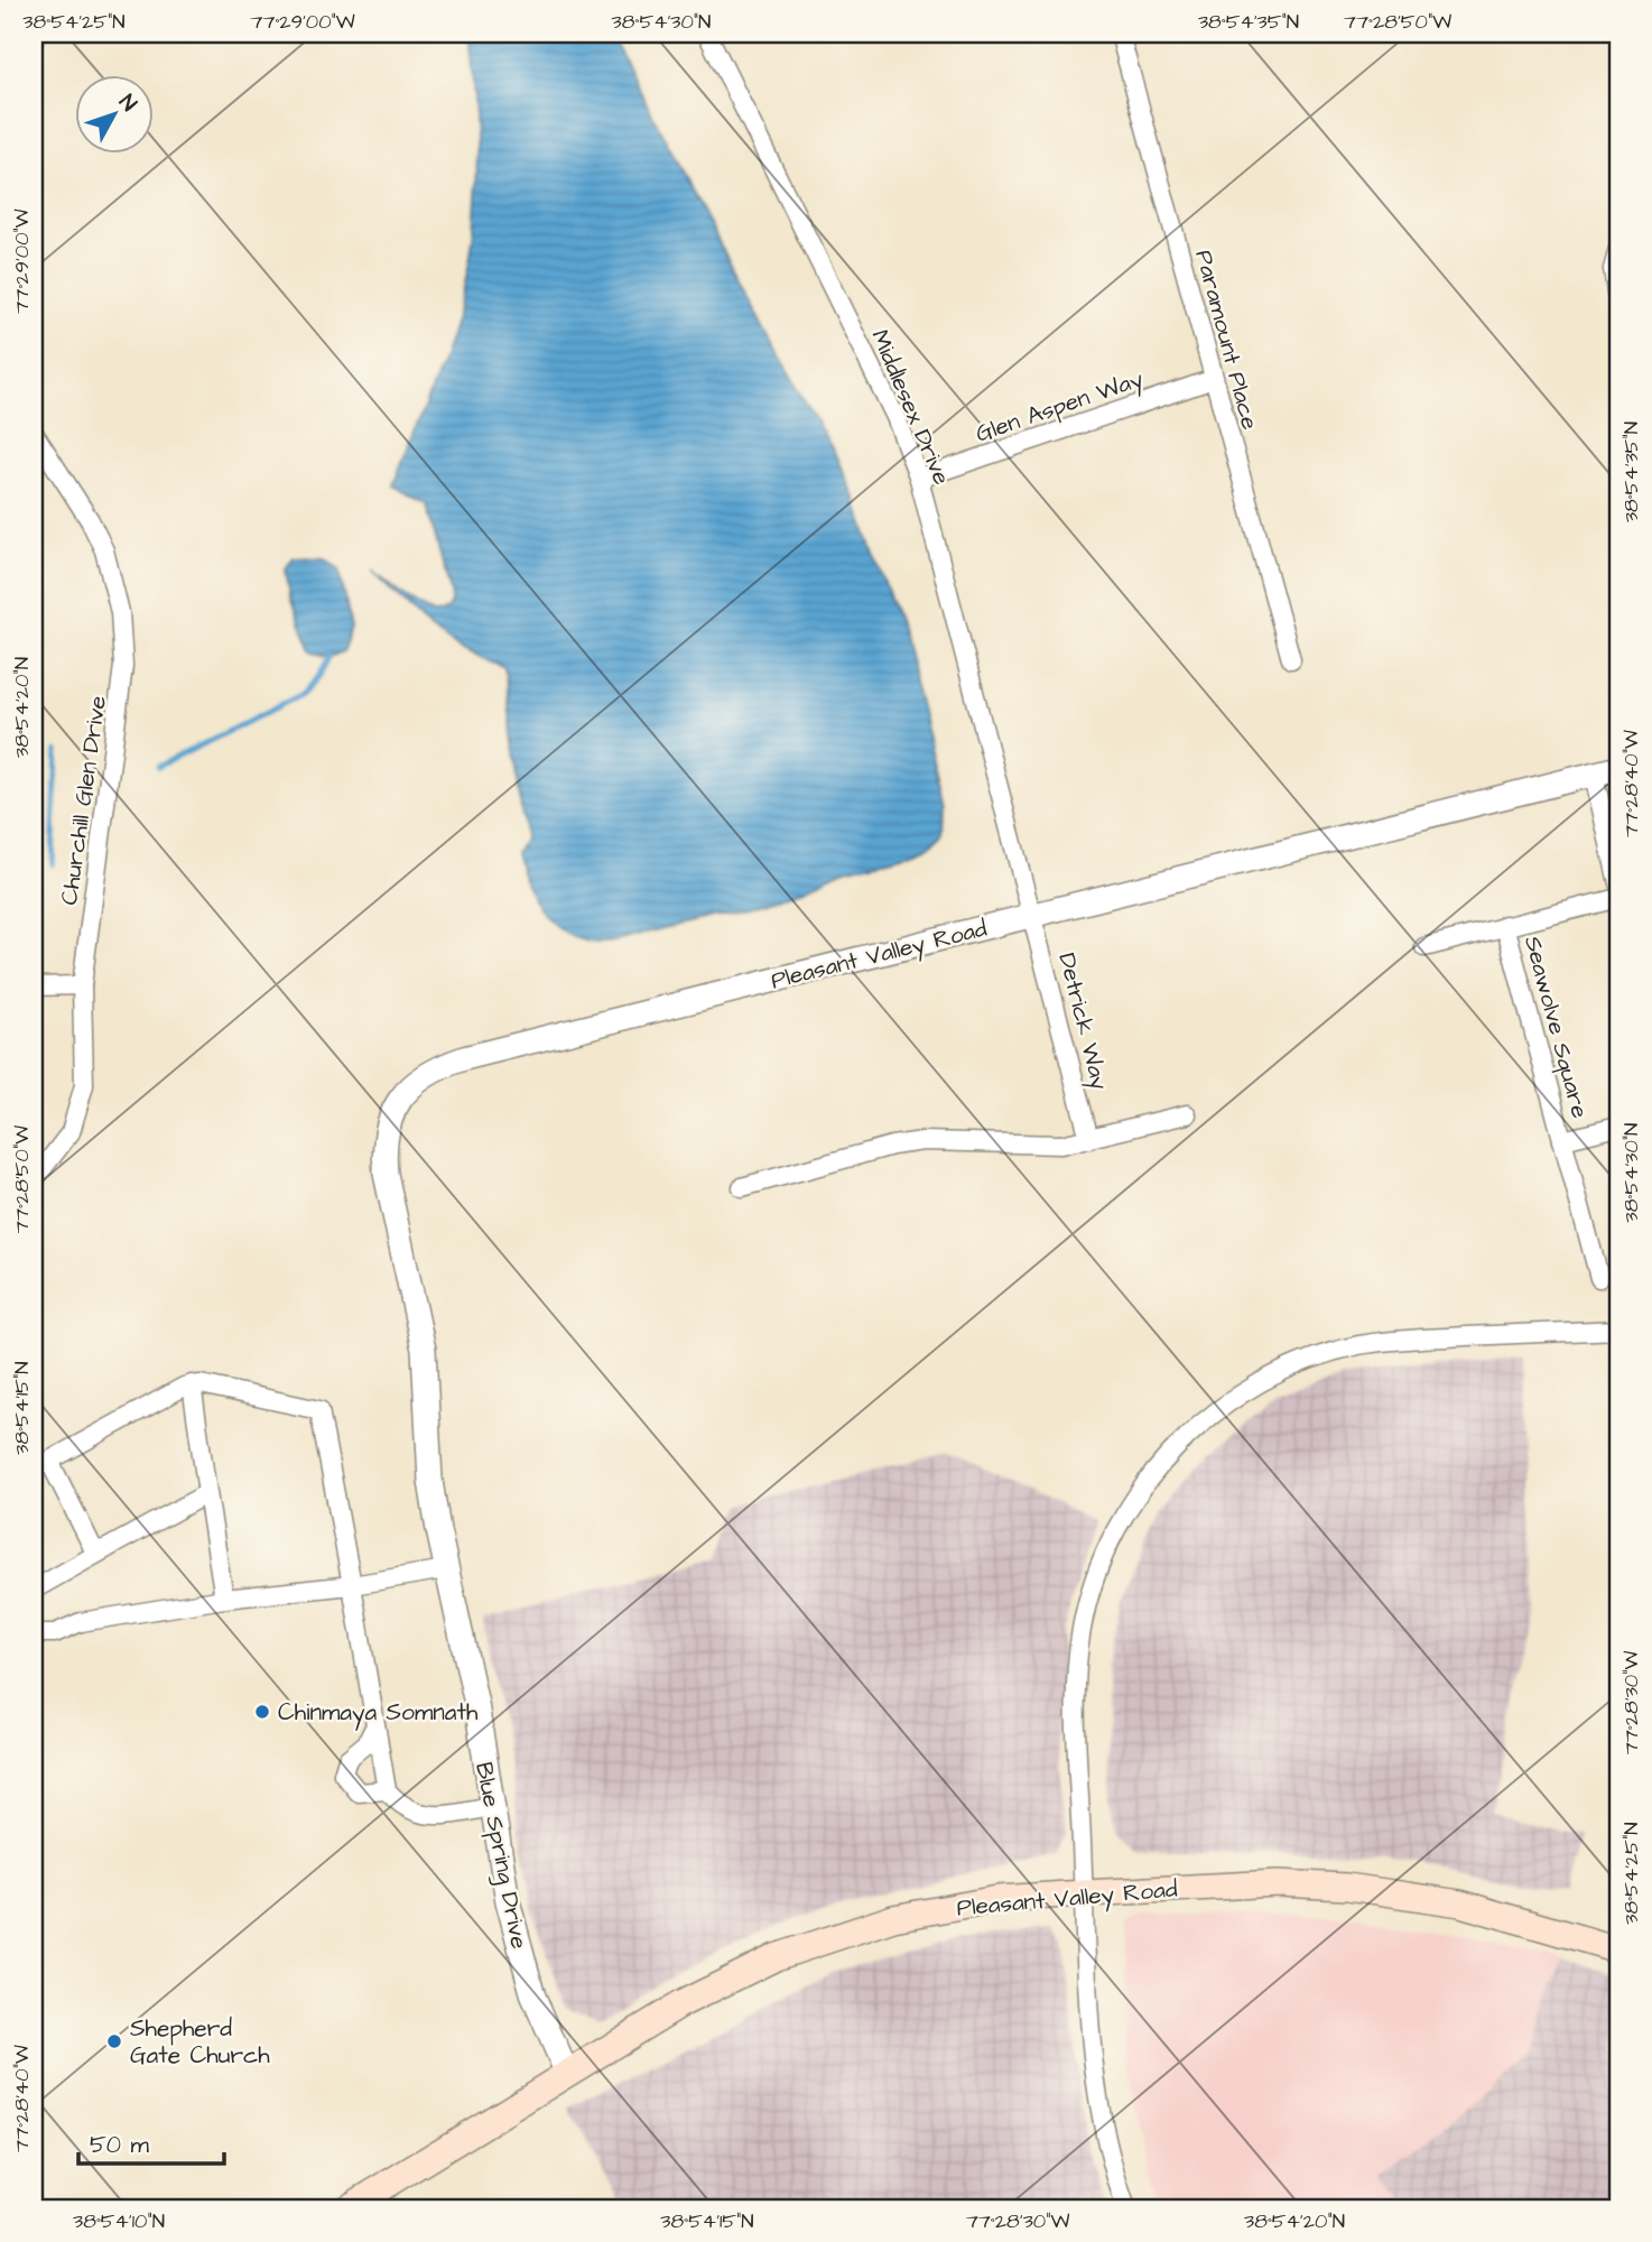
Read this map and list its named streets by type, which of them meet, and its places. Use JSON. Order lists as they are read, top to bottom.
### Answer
{
  "streets": {
    "main road": ["Pleasant Valley Road"],
    "street": [
      "Paramount Place",
      "Glen Aspen Way",
      "Middlesex Drive",
      "Churchill Glen Drive",
      "Detrick Way",
      "Seawolve Square",
      "Blue Spring Drive"
    ]
  },
  "crossings": [
    ["Paramount Place", "Glen Aspen Way"],
    ["Glen Aspen Way", "Middlesex Drive"],
    ["Middlesex Drive", "Pleasant Valley Road"],
    ["Middlesex Drive", "Detrick Way"],
    ["Pleasant Valley Road", "Detrick Way"],
    ["Pleasant Valley Road", "Blue Spring Drive"]
  ],
  "places": ["Chinmaya Somnath", "Shepherd Gate Church"],
  "scale_bar": "50 m",
  "north": "top right",
  "coordinates": [
    "38°54'25\"N",
    "77°29'00\"W",
    "38°54'30\"N",
    "38°54'35\"N",
    "77°28'50\"W",
    "38°54'20\"N",
    "77°28'40\"W",
    "38°54'15\"N",
    "77°28'30\"W",
    "38°54'10\"N"
  ]
}
